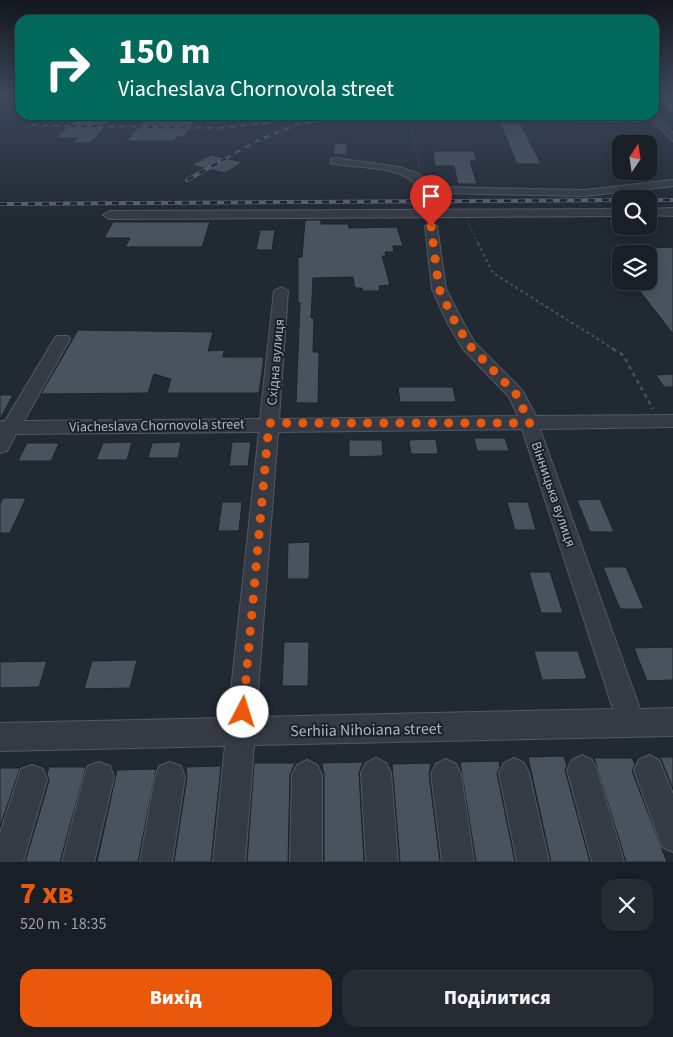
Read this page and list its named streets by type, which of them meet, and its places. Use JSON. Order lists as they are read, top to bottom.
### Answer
{
  "streets": {
    "street": [
      "Східна вулиця",
      "Viacheslava Chornovola street",
      "Вінницька вулиця",
      "Serhiia Nihoiana street"
    ]
  },
  "crossings": [
    ["Східна вулиця", "Viacheslava Chornovola street"],
    ["Східна вулиця", "Serhiia Nihoiana street"],
    ["Viacheslava Chornovola street", "Вінницька вулиця"],
    ["Вінницька вулиця", "Serhiia Nihoiana street"]
  ],
  "north": "top",
  "page": {
    "turn": ["150 m", "Viacheslava Chornovola street"],
    "heading": ["7 хв", "520 m · 18:35"],
    "buttons": ["Вихід", "Поділитися"]
  }
}
